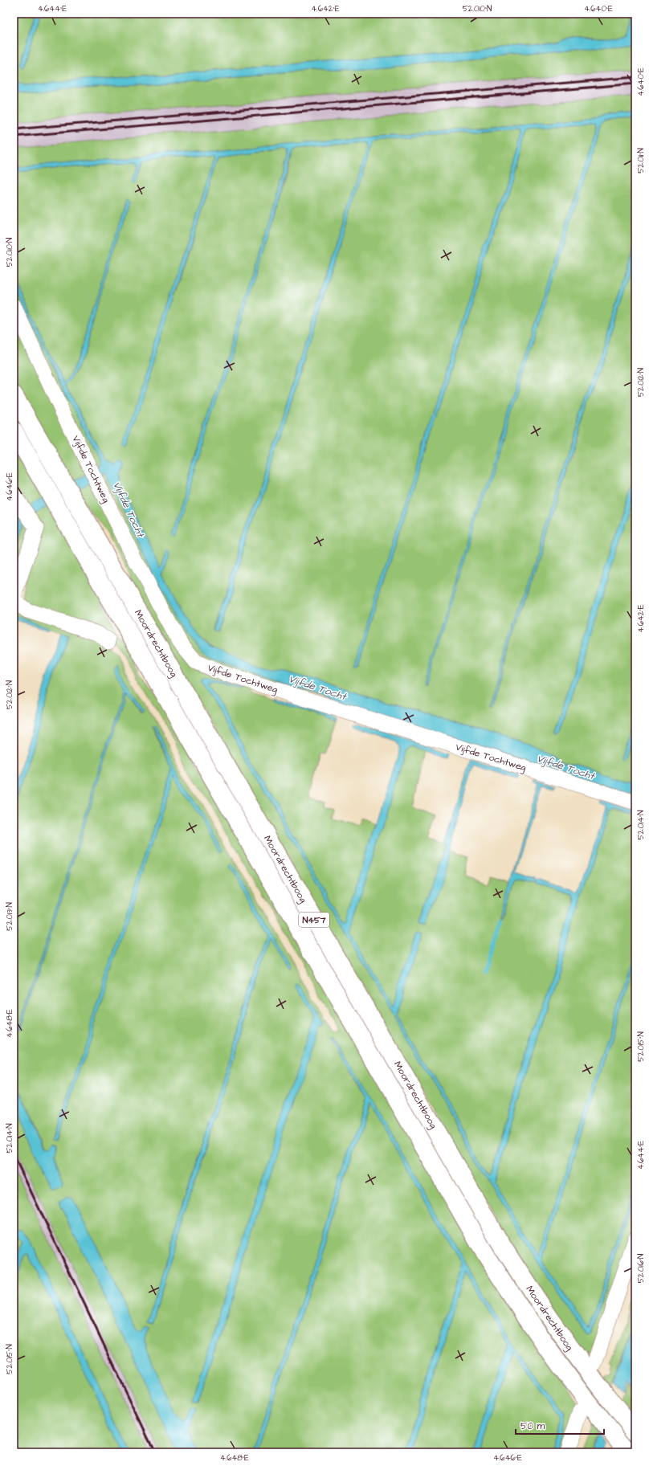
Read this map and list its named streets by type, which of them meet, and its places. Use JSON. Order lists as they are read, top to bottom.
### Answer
{
  "streets": {
    "main road": ["Moordrechtboog", "N457"],
    "street": ["Vijfde Tochtweg"]
  },
  "water": ["Vijfde Tocht"],
  "scale_bar": "50 m",
  "coordinates": [
    "4.644°E",
    "4.642°E",
    "52.010°N",
    "4.640°E",
    "52.011°N",
    "52.012°N",
    "4.646°E",
    "52.014°N",
    "52.013°N",
    "4.648°E",
    "52.015°N",
    "52.016°N"
  ]
}
